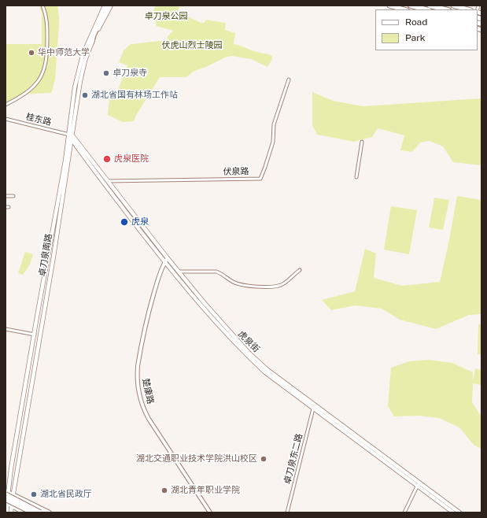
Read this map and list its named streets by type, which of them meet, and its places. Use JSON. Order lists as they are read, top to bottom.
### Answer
{
  "streets": {
    "main road": ["卓刀泉南路", "虎泉街"],
    "street": [
      "桂东路",
      "伏泉路",
      "楚康路",
      "卓刀泉东二路"
    ]
  },
  "crossings": [
    ["桂东路", "卓刀泉南路"],
    ["桂东路", "虎泉街"],
    ["伏泉路", "虎泉街"],
    ["卓刀泉南路", "虎泉街"],
    ["虎泉街", "楚康路"],
    ["虎泉街", "卓刀泉东二路"]
  ],
  "parks": ["卓刀泉公园", "伏虎山烈士陵园"],
  "places": [
    "华中师范大学",
    "卓刀泉寺",
    "湖北省国有林场工作站",
    "虎泉医院",
    "虎泉",
    "湖北交通职业技术学院洪山校区",
    "湖北青年职业学院",
    "湖北省民政厅"
  ],
  "legend": ["Road", "Park"]
}
